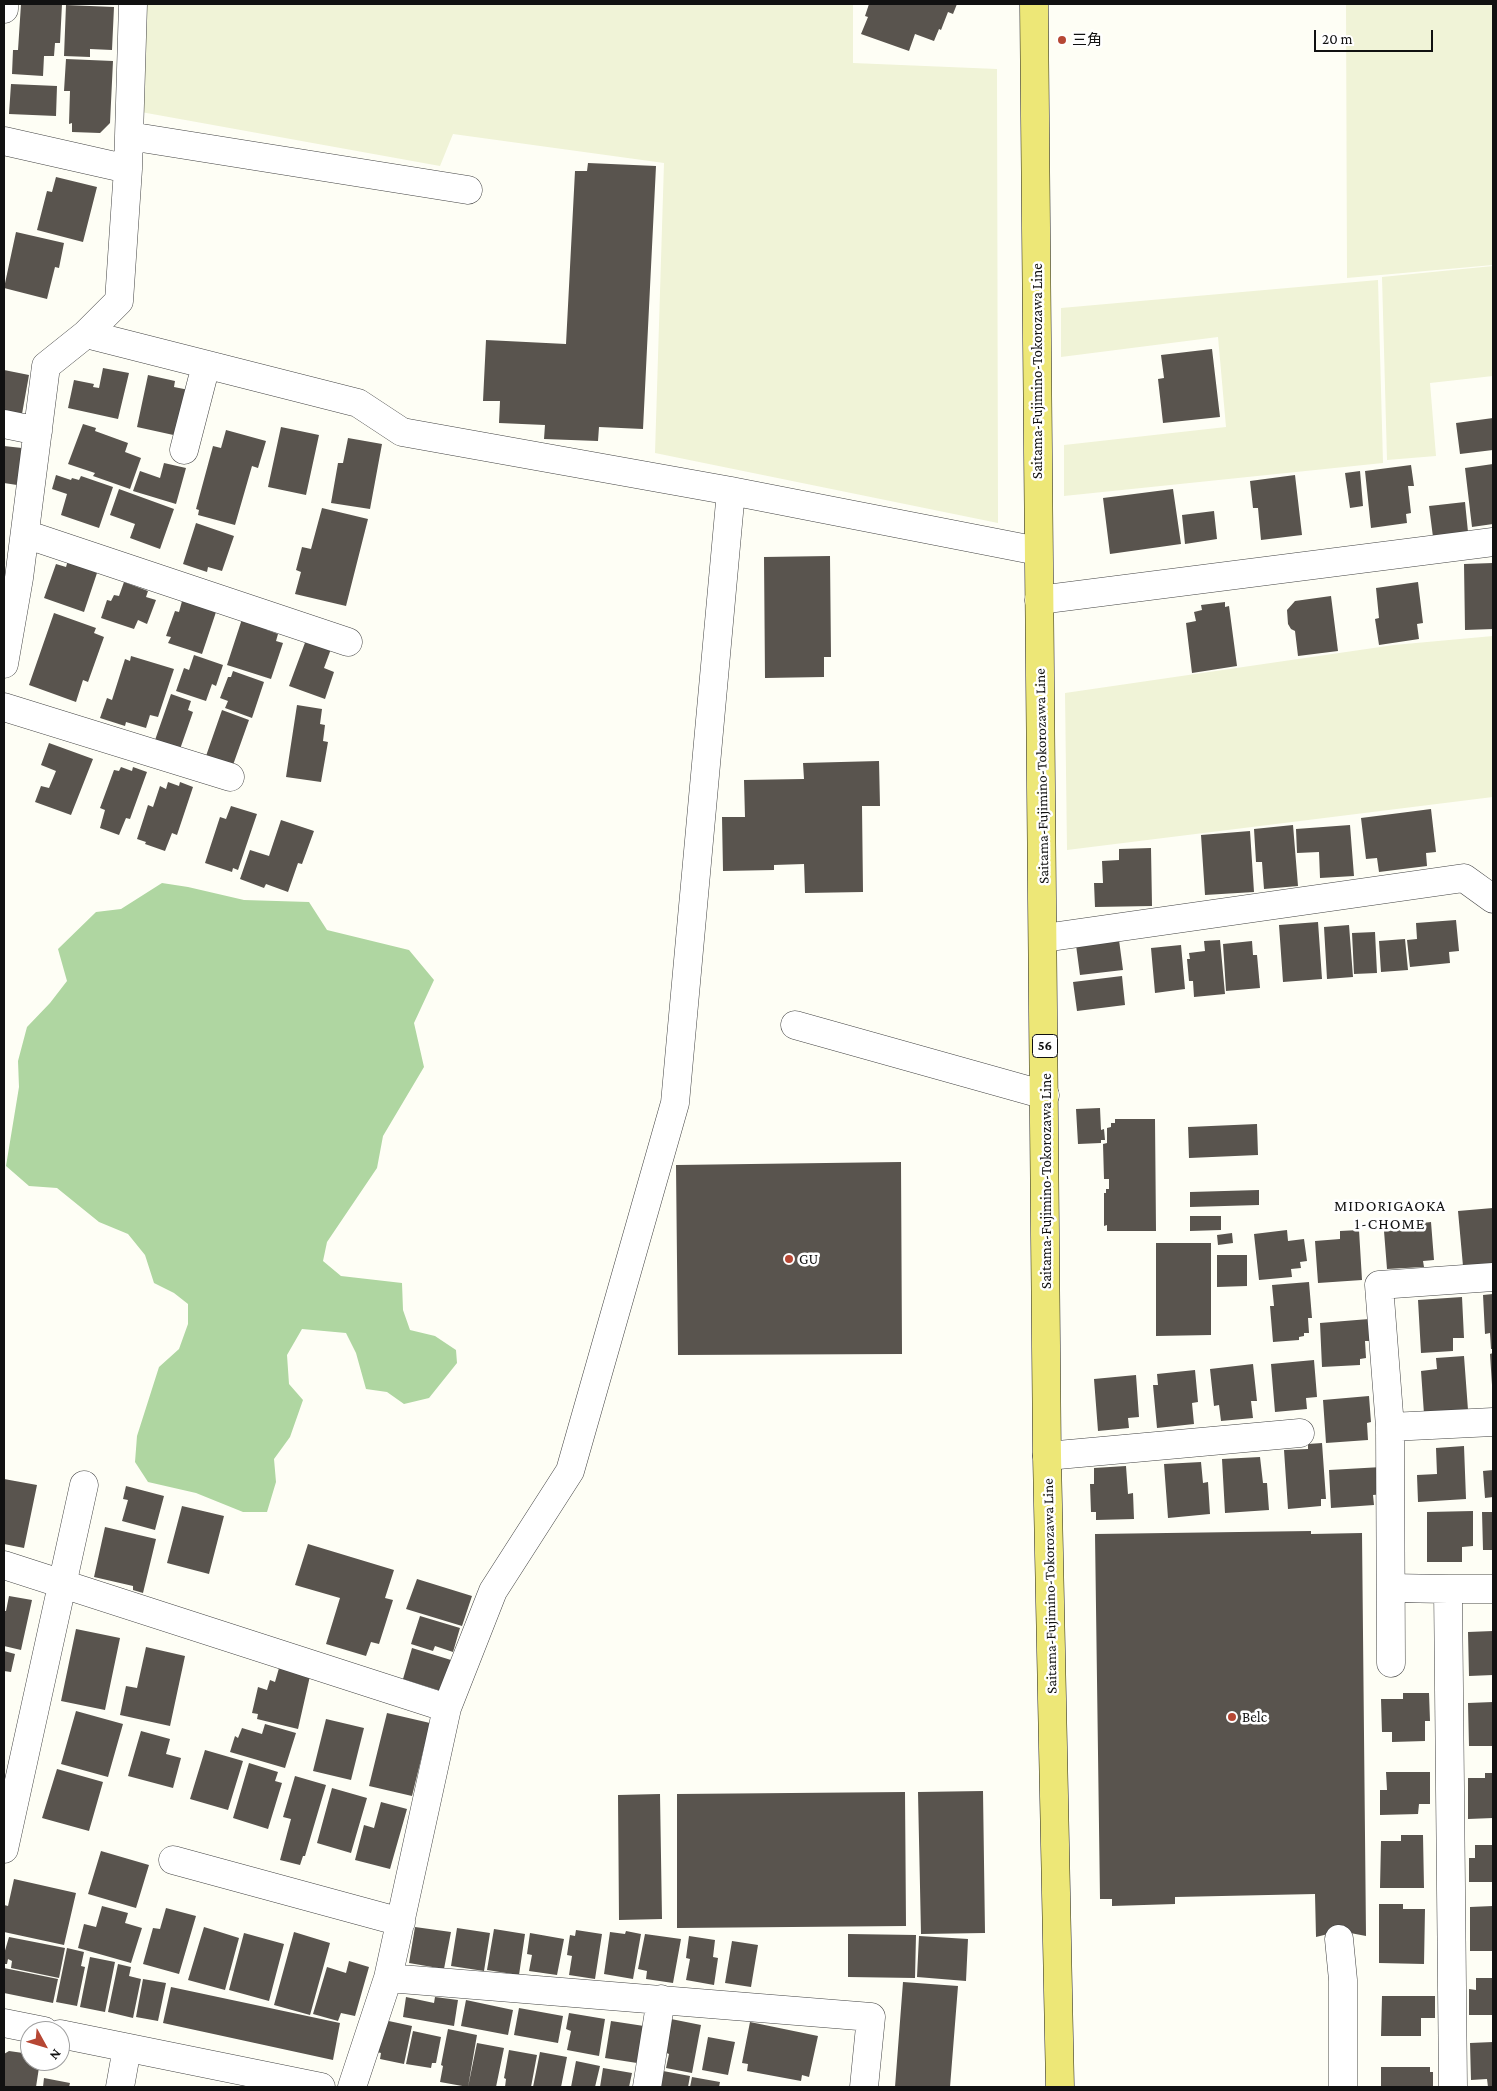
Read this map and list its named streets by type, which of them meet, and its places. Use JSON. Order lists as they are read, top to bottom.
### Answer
{
  "streets": {
    "main road": ["Saitama-Fujimino-Tokorozawa Line", "56"]
  },
  "districts": ["MIDORIGAOKA 1-CHOME"],
  "places": ["三角", "GU", "Belc"],
  "scale_bar": "20 m",
  "north": "bottom right"
}
